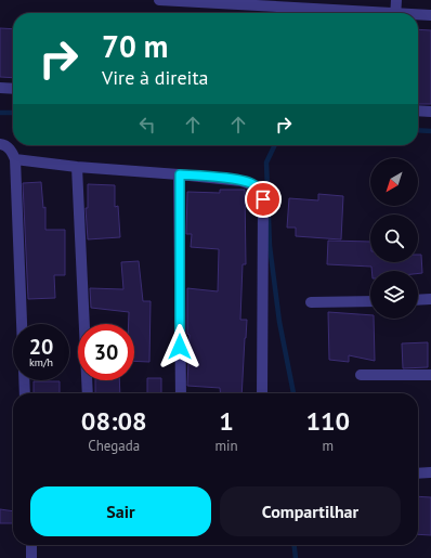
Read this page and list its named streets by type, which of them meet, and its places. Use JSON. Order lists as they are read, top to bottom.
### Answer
{
  "north": "bottom left",
  "page": {
    "turn": ["70 m", "Vire à direita"],
    "speed": "20 km/h",
    "limit": "30",
    "eta": [
      "08:08",
      "Chegada",
      "1",
      "min",
      "110",
      "m"
    ],
    "buttons": ["Sair", "Compartilhar"]
  }
}
